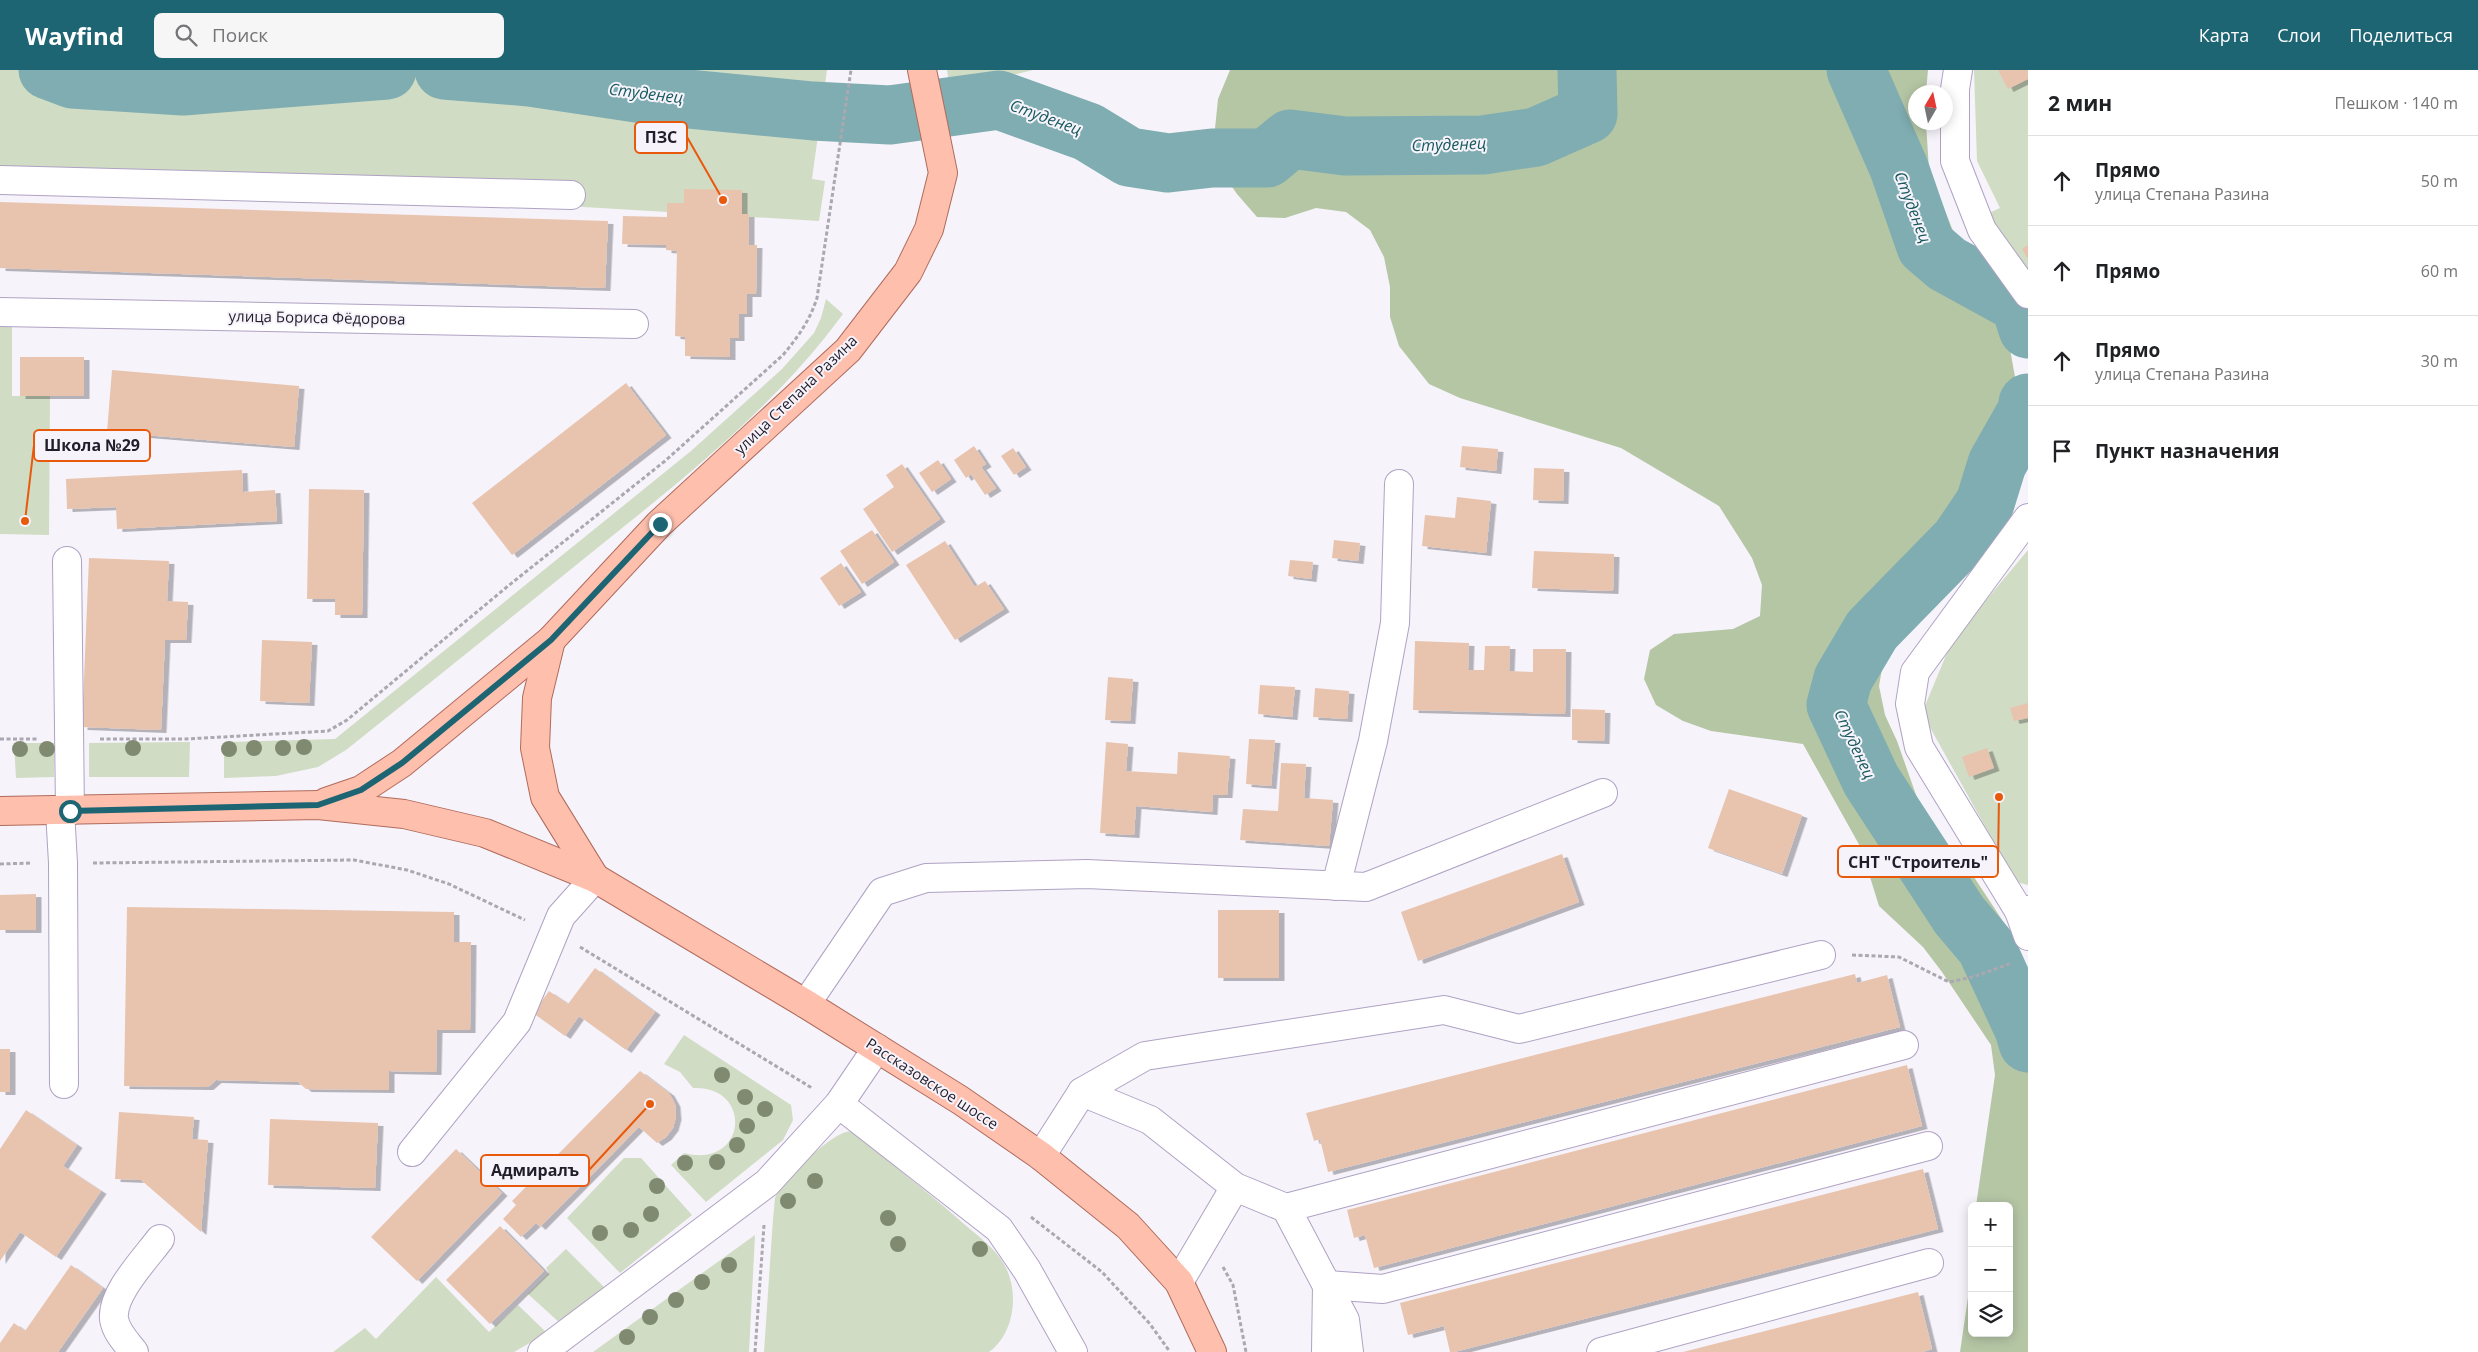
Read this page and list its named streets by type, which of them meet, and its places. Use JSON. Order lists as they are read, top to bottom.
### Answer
{
  "streets": {
    "main road": ["улица Степана Разина", "Рассказовское шоссе"],
    "street": ["улица Бориса Фёдорова"]
  },
  "crossings": [
    ["улица Степана Разина", "Рассказовское шоссе"]
  ],
  "water": ["Студенец"],
  "places": [
    "ПЗС",
    "Школа №29",
    "СНТ \"Строитель\"",
    "Адмиралъ"
  ],
  "north": "top",
  "page": {
    "header": "Wayfind",
    "search": "Поиск",
    "nav": ["Карта", "Слои", "Поделиться"],
    "heading": ["2 мин", "Пешком · 140 m"],
    "list": [
      ["Прямо", "улица Степана Разина", "50 m"],
      ["Прямо", "60 m"],
      ["Прямо", "улица Степана Разина", "30 m"],
      "Пункт назначения"
    ],
    "map_buttons": ["+", "−"]
  }
}
